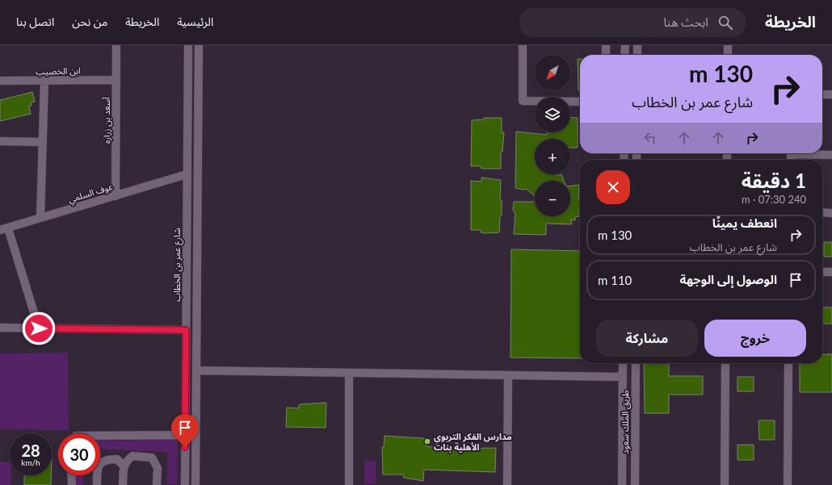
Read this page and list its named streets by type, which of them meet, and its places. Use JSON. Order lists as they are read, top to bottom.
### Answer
{
  "streets": {
    "street": [
      "ابن الخصيب",
      "أسعد بن زراره",
      "عوف السلمي",
      "شارع عمر بن الخطاب",
      "طريق الملك سعود"
    ]
  },
  "crossings": [
    ["ابن الخصيب", "أسعد بن زراره"],
    ["أسعد بن زراره", "عوف السلمي"],
    ["عوف السلمي", "شارع عمر بن الخطاب"]
  ],
  "places": ["مدارس الفكر التربوي الأهلية بنات"],
  "north": "bottom left",
  "page": {
    "header": "الخريطة",
    "search": "ابحث هنا",
    "nav": [
      "الرئيسية",
      "الخريطة",
      "من نحن",
      "اتصل بنا"
    ],
    "map_buttons": ["+", "−"],
    "turn": ["130 m", "شارع عمر بن الخطاب"],
    "heading": ["1 دقيقة", "240 m · 07:30"],
    "list": [
      {
        "name": "انعطف يمينًا",
        "note": "شارع عمر بن الخطاب",
        "value": "130 m"
      },
      {
        "name": "الوصول إلى الوجهة",
        "value": "110 m"
      }
    ],
    "buttons": ["خروج", "مشاركة"],
    "speed": "28 km/h",
    "limit": "30"
  }
}
